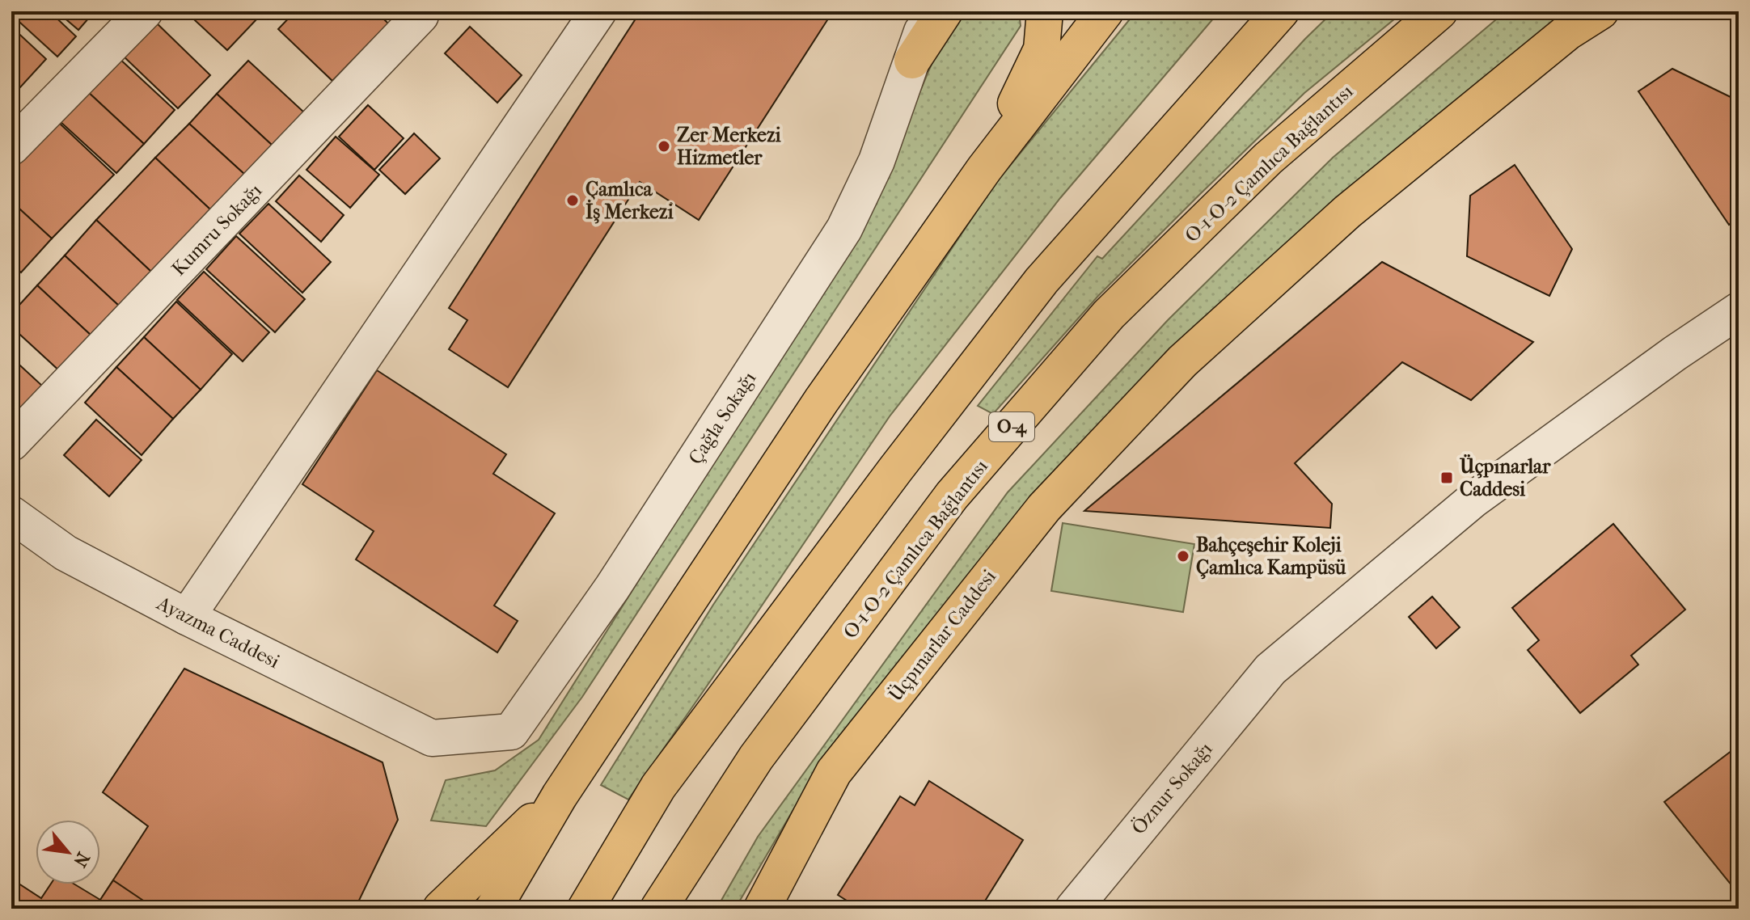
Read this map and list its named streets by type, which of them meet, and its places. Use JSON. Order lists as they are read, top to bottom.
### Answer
{
  "streets": {
    "main road": ["O-1-O-2 Çamlıca Bağlantısı", "O-4", "Üçpınarlar Caddesi"],
    "street": [
      "Kumru Sokağı",
      "Çağla Sokağı",
      "Ayazma Caddesi",
      "Öznur Sokağı"
    ]
  },
  "crossings": [
    ["Çağla Sokağı", "Ayazma Caddesi"]
  ],
  "places": {
    "other": ["Zer Merkezi Hizmetler", "Çamlıca İş Merkezi", "Bahçeşehir Koleji Çamlıca Kampüsü"],
    "transit": ["Üçpınarlar Caddesi"]
  },
  "north": "bottom right"
}
